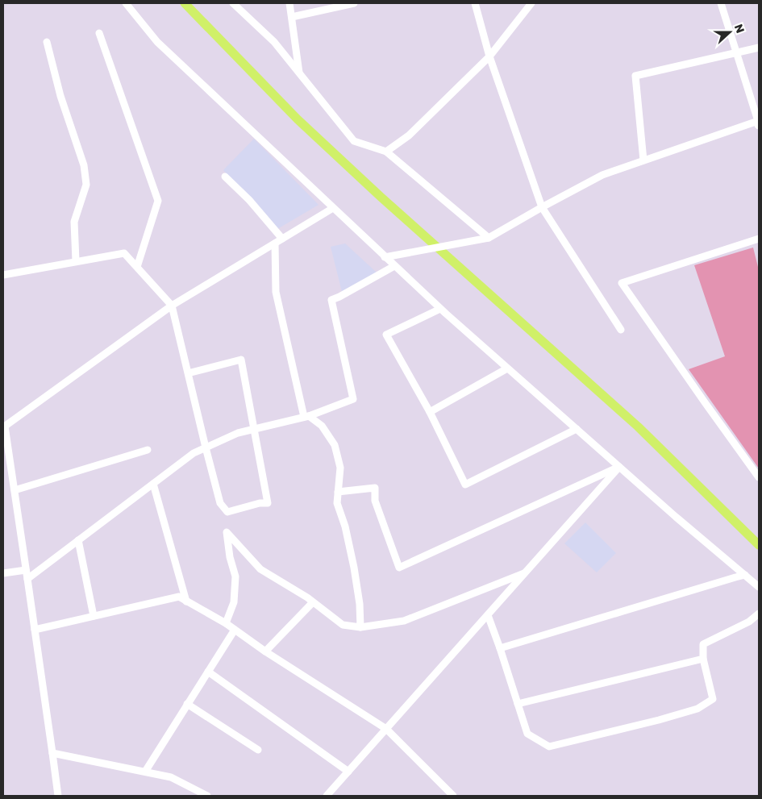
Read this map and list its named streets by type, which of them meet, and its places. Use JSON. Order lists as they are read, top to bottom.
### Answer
{
  "north": "right"
}
